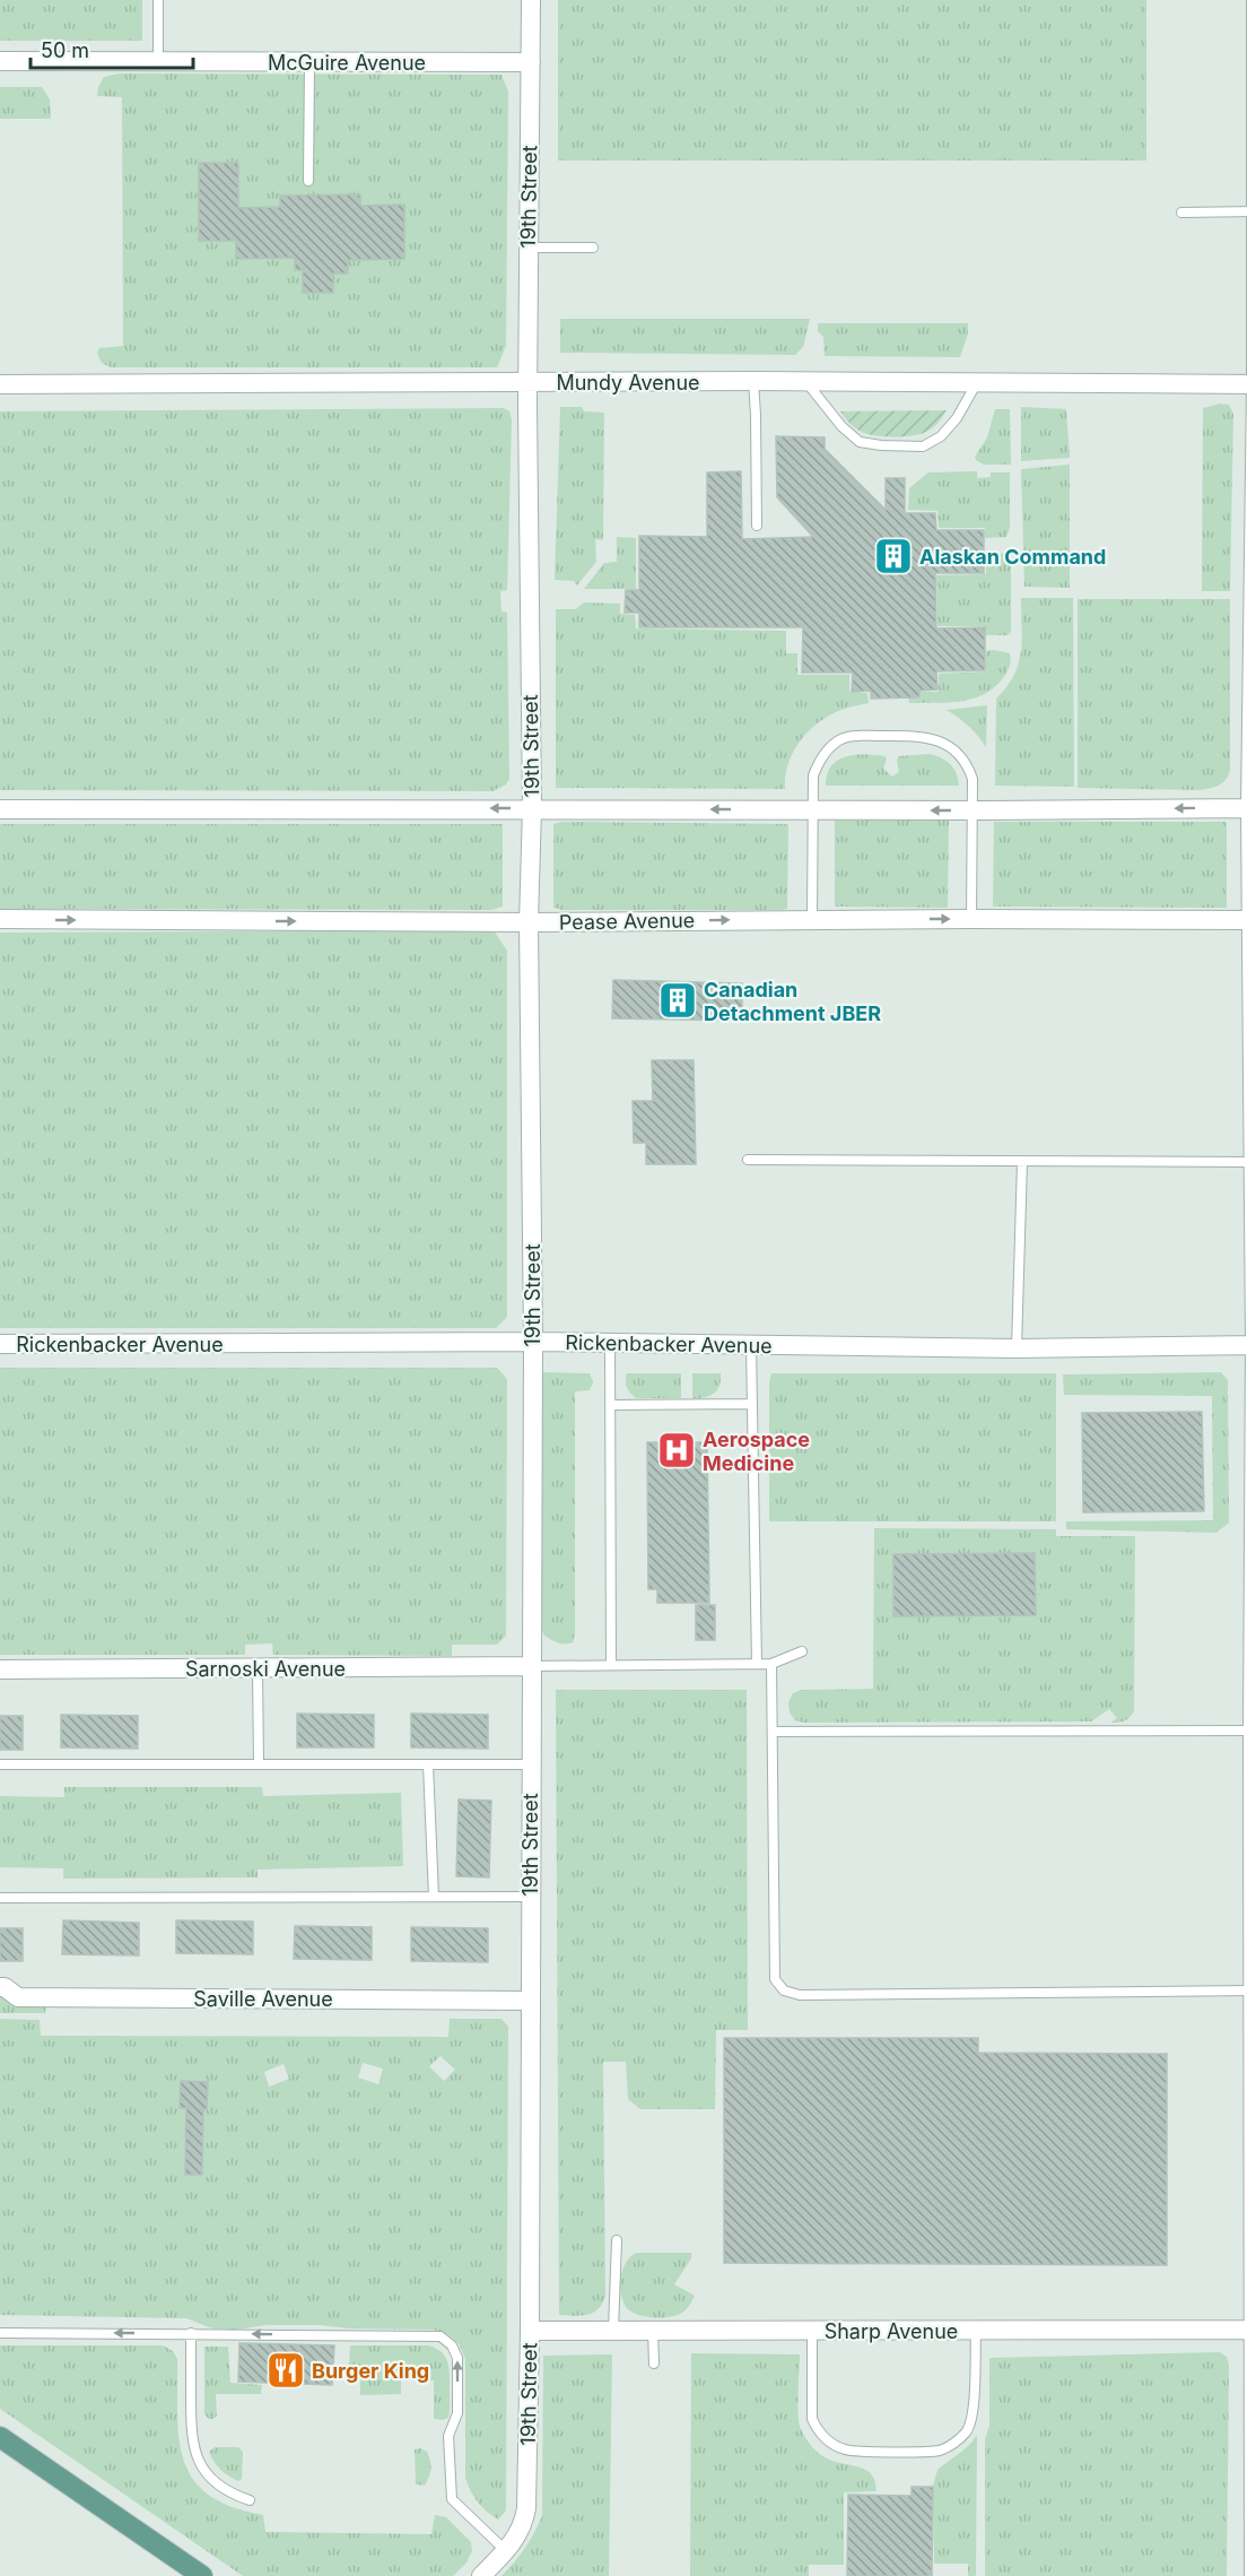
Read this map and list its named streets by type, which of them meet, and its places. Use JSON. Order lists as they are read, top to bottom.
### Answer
{
  "streets": {
    "street": [
      "McGuire Avenue",
      "19th Street",
      "Mundy Avenue",
      "Pease Avenue",
      "Rickenbacker Avenue",
      "Sarnoski Avenue",
      "Saville Avenue",
      "Sharp Avenue"
    ]
  },
  "crossings": [
    ["McGuire Avenue", "19th Street"],
    ["19th Street", "Mundy Avenue"],
    ["19th Street", "Pease Avenue"],
    ["19th Street", "Rickenbacker Avenue"],
    ["19th Street", "Sarnoski Avenue"],
    ["19th Street", "Saville Avenue"],
    ["19th Street", "Sharp Avenue"]
  ],
  "places": {
    "building": ["Alaskan Command", "Canadian Detachment JBER"],
    "hospital": ["Aerospace Medicine"],
    "restaurant": ["Burger King"]
  },
  "scale_bar": "50 m"
}
